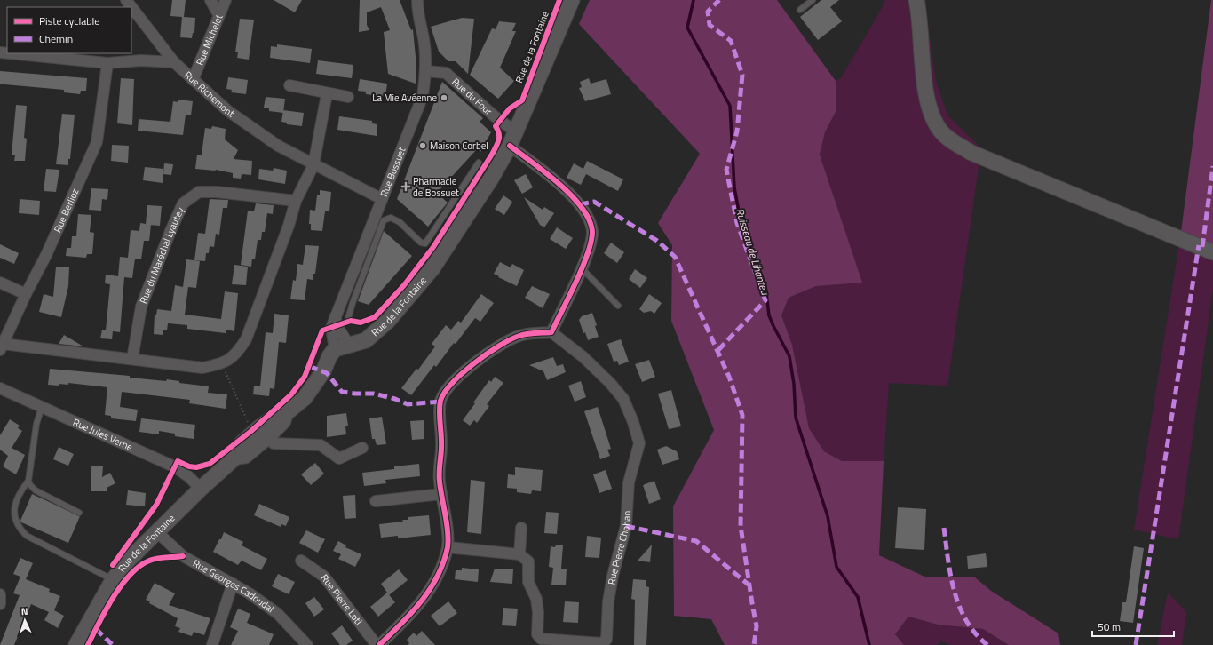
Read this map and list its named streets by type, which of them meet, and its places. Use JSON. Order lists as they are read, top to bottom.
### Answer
{
  "streets": {
    "main road": ["Rue de la Fontaine"],
    "street": [
      "Rue Michelet",
      "Rue Richemont",
      "Rue du Four",
      "Rue Bossuet",
      "Rue Berlioz",
      "Rue du Maréchal Lyautey",
      "Rue Jules Verne",
      "Rue Pierre Chohan",
      "Rue Georges Cadoudal",
      "Rue Pierre Loti"
    ]
  },
  "crossings": [
    ["Rue Michelet", "Rue Richemont"],
    ["Rue de la Fontaine", "Rue du Four"],
    ["Rue de la Fontaine", "Rue Bossuet"],
    ["Rue de la Fontaine", "Rue Jules Verne"],
    ["Rue de la Fontaine", "Rue Georges Cadoudal"],
    ["Rue Richemont", "Rue Bossuet"],
    ["Rue du Four", "Rue Bossuet"],
    ["Rue du Four", "Rue Pierre Chohan"]
  ],
  "water": ["Ruisseau de Lihanteu"],
  "places": {
    "other": ["La Mie Avéenne", "Maison Corbel"],
    "health": ["Pharmacie de Bossuet"]
  },
  "legend": ["Piste cyclable", "Chemin"],
  "scale_bar": "50 m",
  "north": "top"
}
